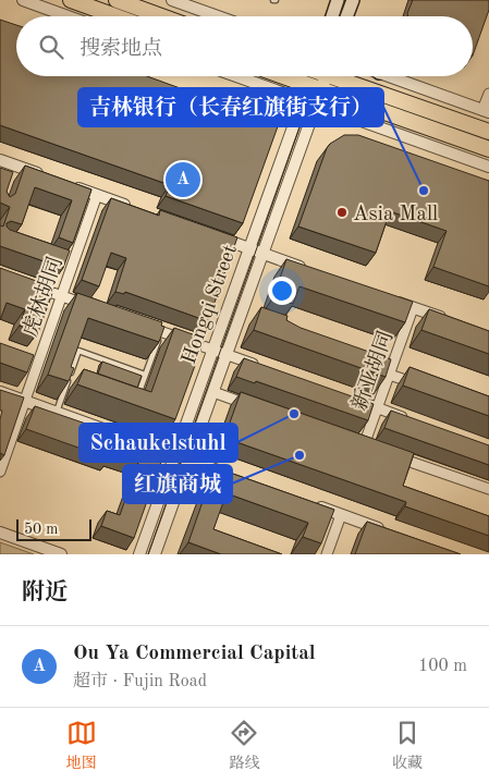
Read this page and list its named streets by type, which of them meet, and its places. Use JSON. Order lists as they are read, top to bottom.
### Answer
{
  "streets": {
    "main road": ["Hongqi Street"],
    "street": ["虎林胡同", "新亚胡同"]
  },
  "places": [
    "吉林银行（长春红旗街支行）",
    "Asia Mall",
    "Schaukelstuhl",
    "红旗商城"
  ],
  "scale_bar": "50 m",
  "page": {
    "search": "搜索地点",
    "pins": "A",
    "scale": "50 m",
    "heading": "附近",
    "list": [
      {
        "mark": "A",
        "name": "Ou Ya Commercial Capital",
        "note": "超市 · Fujin Road",
        "value": "100 m"
      }
    ],
    "nav": ["地图", "路线", "收藏"]
  }
}
